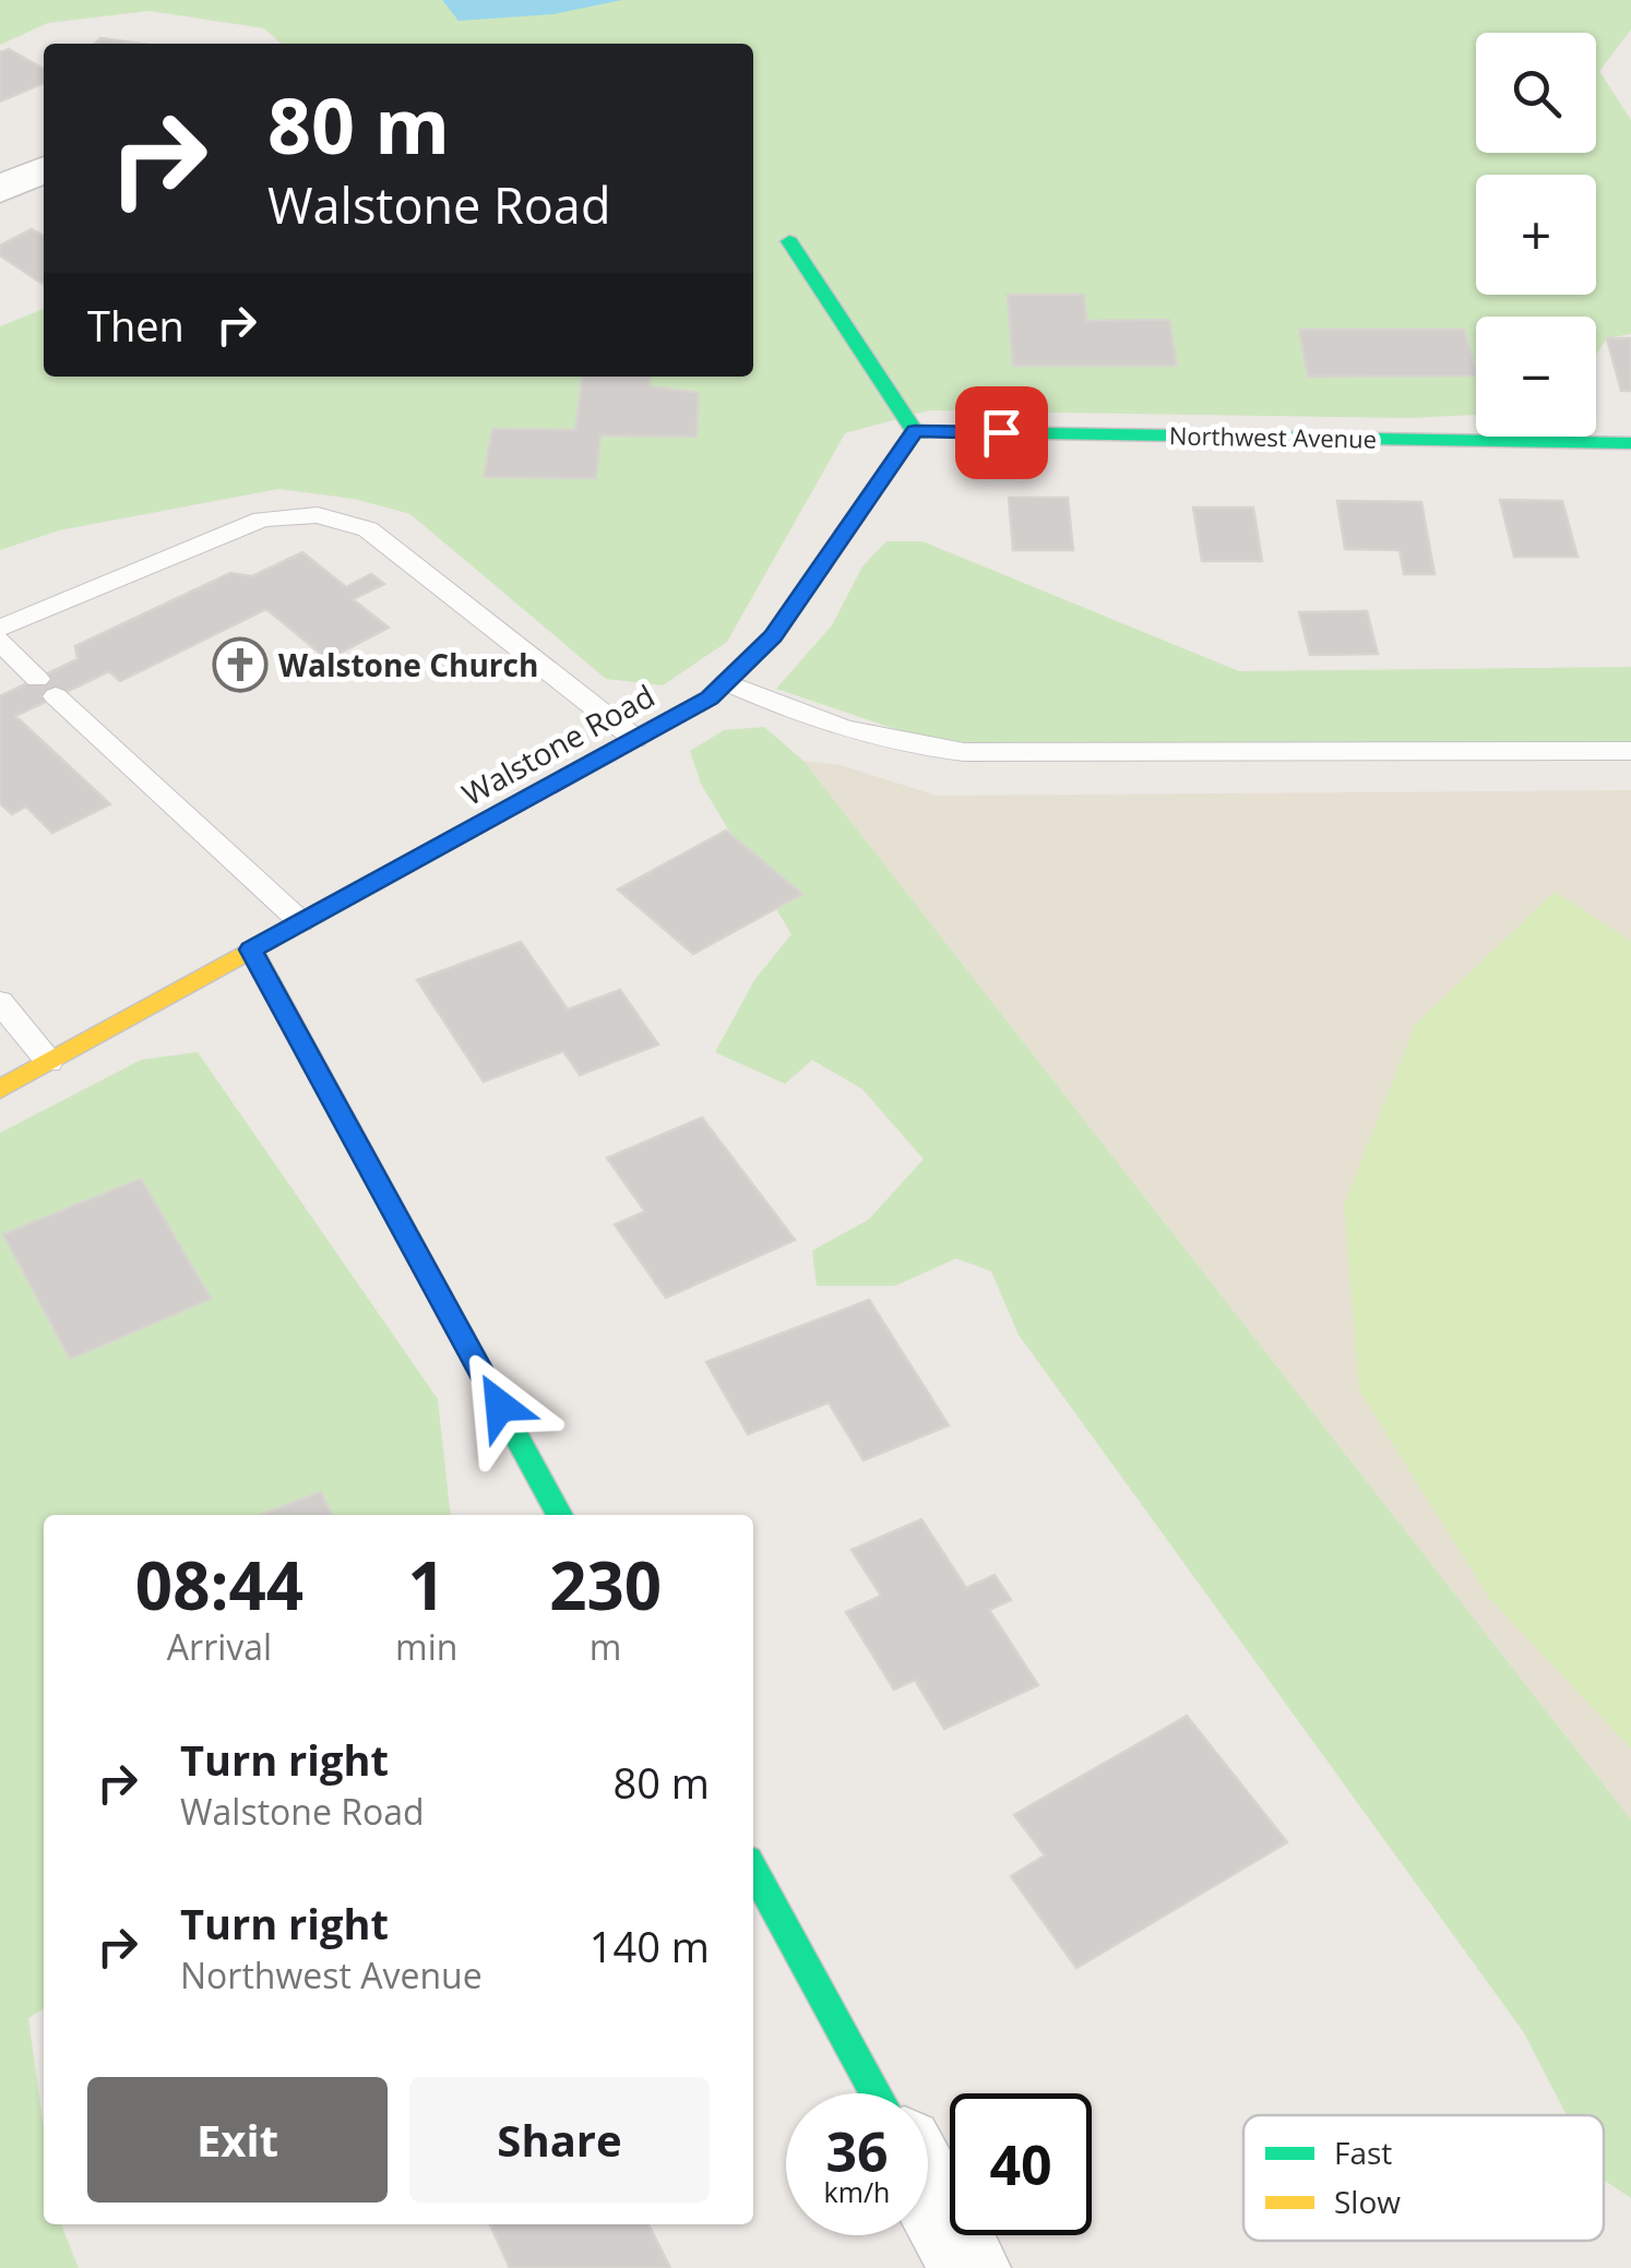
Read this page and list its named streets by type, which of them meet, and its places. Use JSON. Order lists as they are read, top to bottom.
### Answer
{
  "streets": {
    "street": ["Northwest Avenue", "Walstone Road"]
  },
  "crossings": [
    ["Northwest Avenue", "Walstone Road"]
  ],
  "places": {
    "church": ["Walstone Church"]
  },
  "legend": ["Fast", "Slow"],
  "page": {
    "map_buttons": ["+", "−"],
    "turn": ["80 m", "Walstone Road"],
    "then": "Then",
    "eta": [
      "08:44",
      "Arrival",
      "1",
      "min",
      "230",
      "m"
    ],
    "list": [
      {
        "name": "Turn right",
        "note": "Walstone Road",
        "value": "80 m"
      },
      {
        "name": "Turn right",
        "note": "Northwest Avenue",
        "value": "140 m"
      }
    ],
    "buttons": ["Exit", "Share"],
    "speed": "36 km/h",
    "limit": "40"
  }
}
